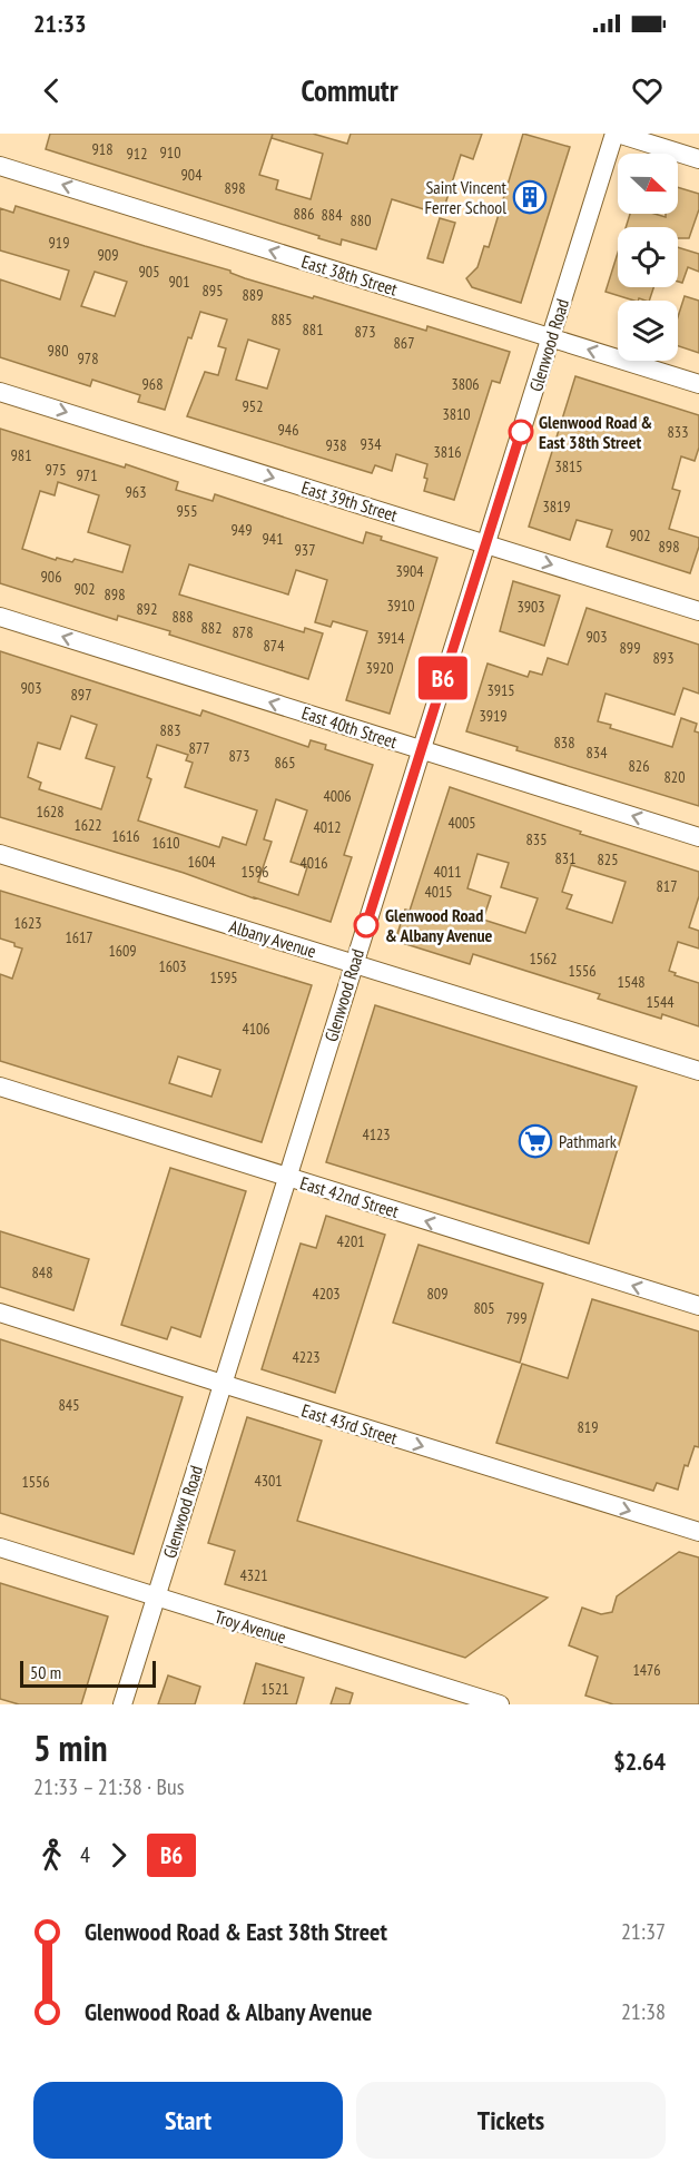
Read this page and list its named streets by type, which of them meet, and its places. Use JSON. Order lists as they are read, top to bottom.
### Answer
{
  "streets": {
    "street": [
      "East 38th Street",
      "Glenwood Road",
      "East 39th Street",
      "East 40th Street",
      "Albany Avenue",
      "East 42nd Street",
      "East 43rd Street",
      "Troy Avenue"
    ]
  },
  "crossings": [
    ["East 38th Street", "Glenwood Road"],
    ["Glenwood Road", "East 39th Street"],
    ["Glenwood Road", "East 40th Street"],
    ["Glenwood Road", "Albany Avenue"],
    ["Glenwood Road", "East 42nd Street"],
    ["Glenwood Road", "East 43rd Street"],
    ["Glenwood Road", "Troy Avenue"]
  ],
  "one_way": [
    "East 38th Street",
    "East 39th Street",
    "East 40th Street",
    "East 42nd Street",
    "East 43rd Street"
  ],
  "places": {
    "building": ["Saint Vincent Ferrer School"],
    "other": ["Glenwood Road & East 38th Street", "Glenwood Road & Albany Avenue"],
    "supermarket": ["Pathmark"]
  },
  "lines": ["bus line B6"],
  "house_numbers": [
    "918",
    "910",
    "912",
    "904",
    "898",
    "886",
    "884",
    "880",
    "919",
    "909",
    "905",
    "901",
    "895",
    "889",
    "885",
    "881",
    "873",
    "867",
    "980",
    "978",
    "968",
    "3806",
    "952",
    "3810",
    "946",
    "833",
    "934",
    "938",
    "3816",
    "981",
    "3815",
    "975",
    "971",
    "963",
    "3819",
    "955",
    "949",
    "902",
    "941",
    "898",
    "937",
    "3904",
    "906",
    "902",
    "898",
    "3910",
    "3903",
    "892",
    "888",
    "882",
    "878",
    "903",
    "3914",
    "874",
    "899",
    "893",
    "3920",
    "903",
    "3915",
    "897",
    "3919",
    "883",
    "838",
    "877",
    "834",
    "873",
    "865",
    "826",
    "820",
    "4006",
    "1628",
    "4005",
    "1622",
    "4012",
    "1616",
    "835",
    "1610",
    "831",
    "825",
    "1604",
    "4016",
    "1596",
    "4011",
    "817",
    "4015",
    "1623",
    "1617",
    "1609",
    "1562",
    "1603",
    "1556",
    "1595",
    "1548",
    "1544",
    "4106",
    "4123",
    "4201",
    "848",
    "4203",
    "809",
    "805",
    "799",
    "4223",
    "845",
    "819",
    "4301",
    "1556",
    "4321",
    "1476",
    "1521"
  ],
  "scale_bar": "50 m",
  "north": "right",
  "page": {
    "status": "21:33",
    "header": "Commutr",
    "on_map": "B6",
    "scale": "50 m",
    "heading": ["5 min", "21:33 – 21:38 · Bus", "$2.64"],
    "legs": ["4", "B6"],
    "list": [
      {
        "name": "Glenwood Road & East 38th Street",
        "value": "21:37"
      },
      {
        "name": "Glenwood Road & Albany Avenue",
        "value": "21:38"
      }
    ],
    "buttons": ["Start", "Tickets"]
  }
}
